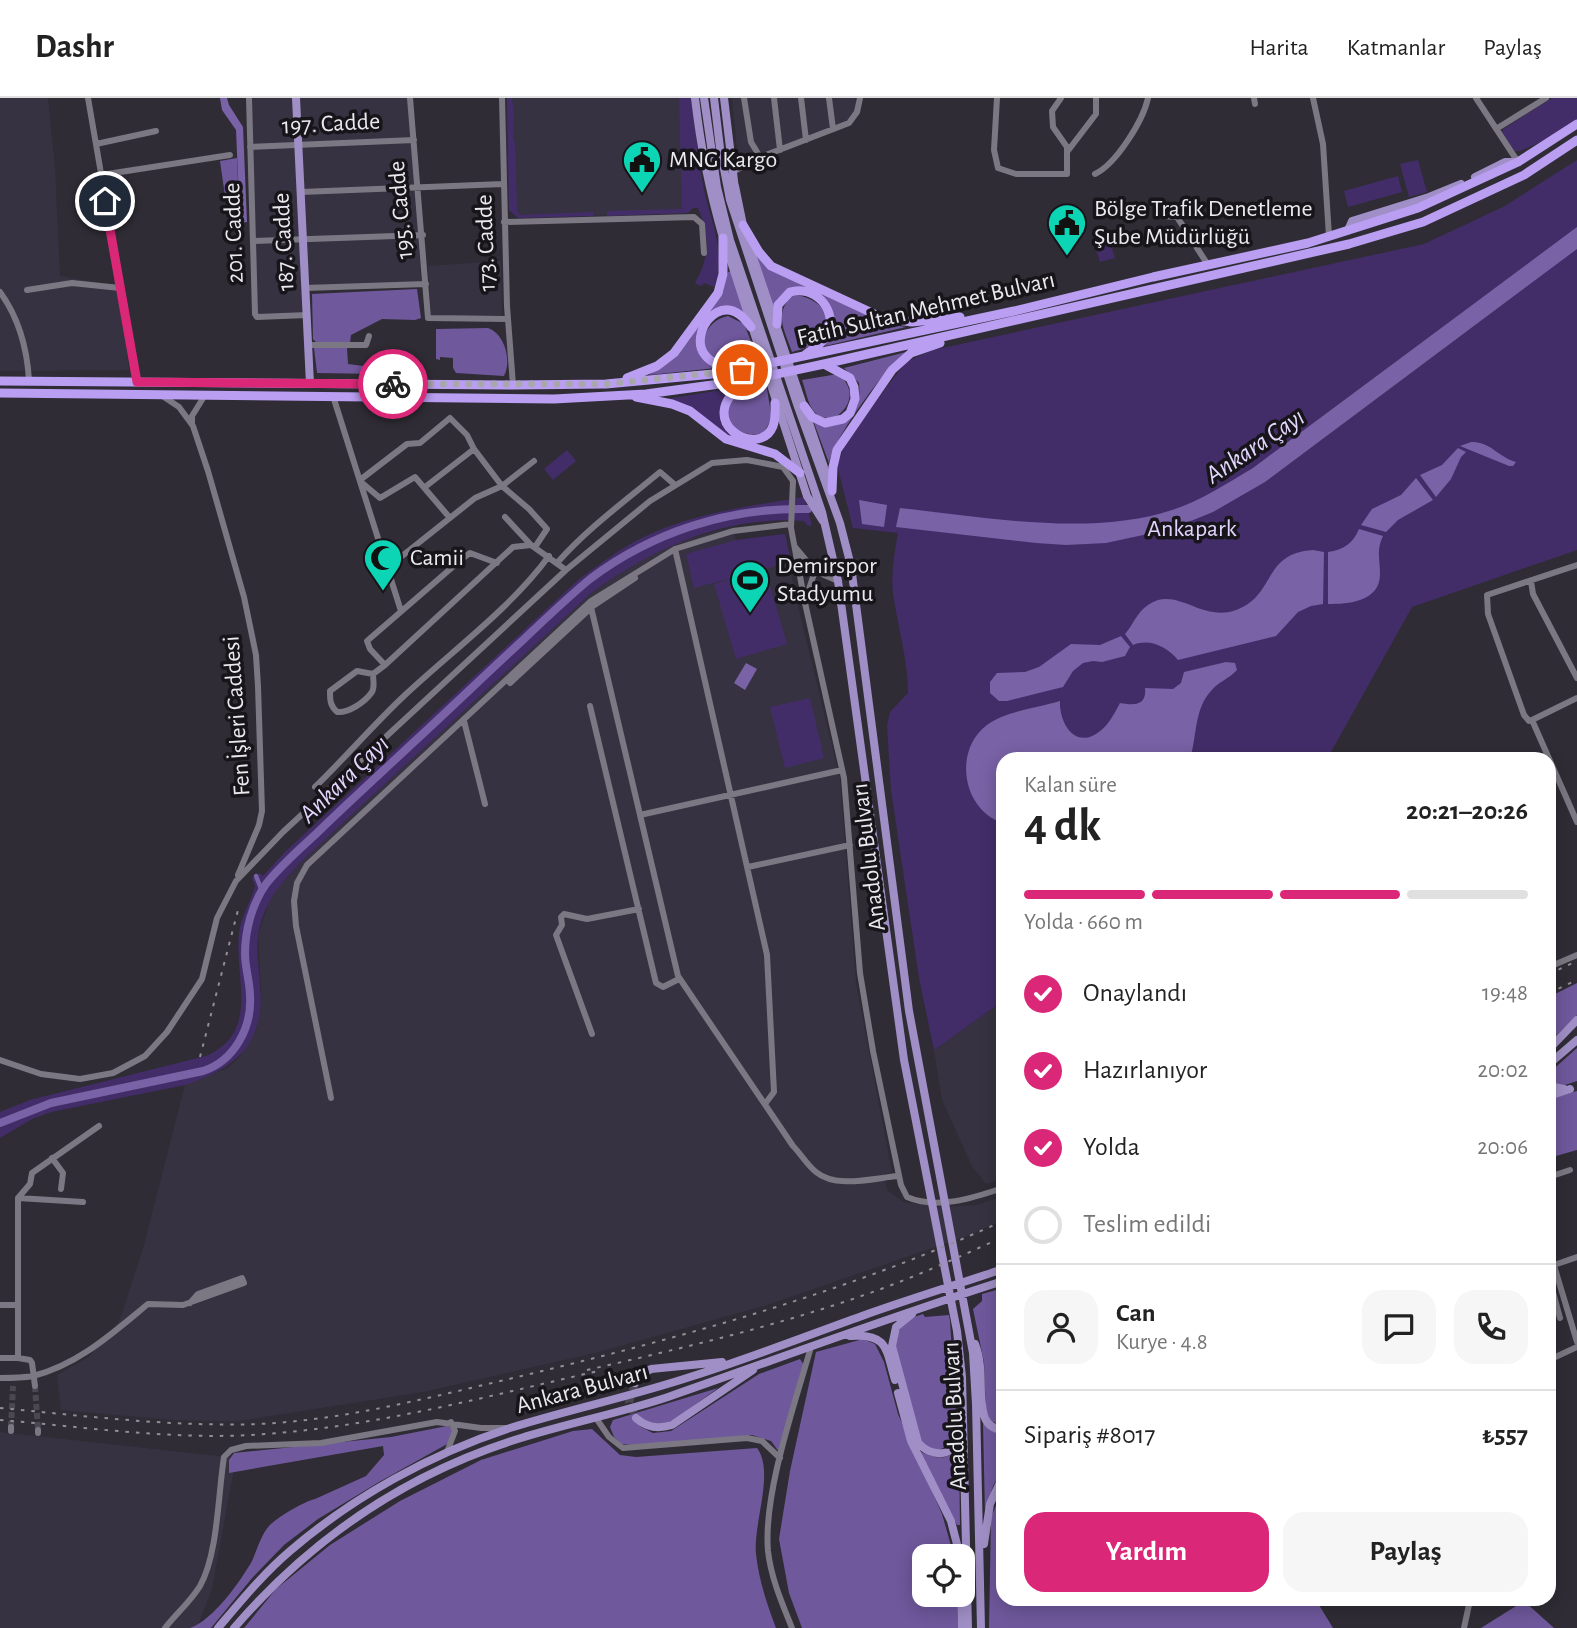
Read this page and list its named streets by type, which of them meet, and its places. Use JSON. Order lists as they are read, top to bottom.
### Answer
{
  "streets": {
    "highway": ["Fatih Sultan Mehmet Bulvarı"],
    "main road": ["187. Cadde", "Anadolu Bulvarı", "Ankara Bulvarı"],
    "street": [
      "197. Cadde",
      "195. Cadde",
      "201. Cadde",
      "173. Cadde",
      "Fen İşleri Caddesi"
    ]
  },
  "crossings": [
    ["197. Cadde", "195. Cadde"],
    ["197. Cadde", "201. Cadde"],
    ["197. Cadde", "187. Cadde"],
    ["195. Cadde", "173. Cadde"],
    ["201. Cadde", "187. Cadde"],
    ["187. Cadde", "Fatih Sultan Mehmet Bulvarı"],
    ["173. Cadde", "Fatih Sultan Mehmet Bulvarı"]
  ],
  "water": ["Ankara Çayı"],
  "parks": ["Ankapark"],
  "places": {
    "public building": ["MNG Kargo", "Bölge Trafik Denetleme Şube Müdürlüğü"],
    "mosque": ["Camii"],
    "sports": ["Demirspor Stadyumu"]
  },
  "page": {
    "header": "Dashr",
    "nav": ["Harita", "Katmanlar", "Paylaş"],
    "heading": ["4 dk", "Kalan süre", "20:21–20:26"],
    "panel": [
      "Can",
      "Kurye · 4.8",
      "Sipariş #8017",
      "₺557"
    ],
    "bar": "Yolda · 660 m",
    "list": [
      ["Onaylandı", "19:48"],
      ["Hazırlanıyor", "20:02"],
      ["Yolda", "20:06"],
      "Teslim edildi"
    ],
    "buttons": ["Yardım", "Paylaş"]
  }
}
